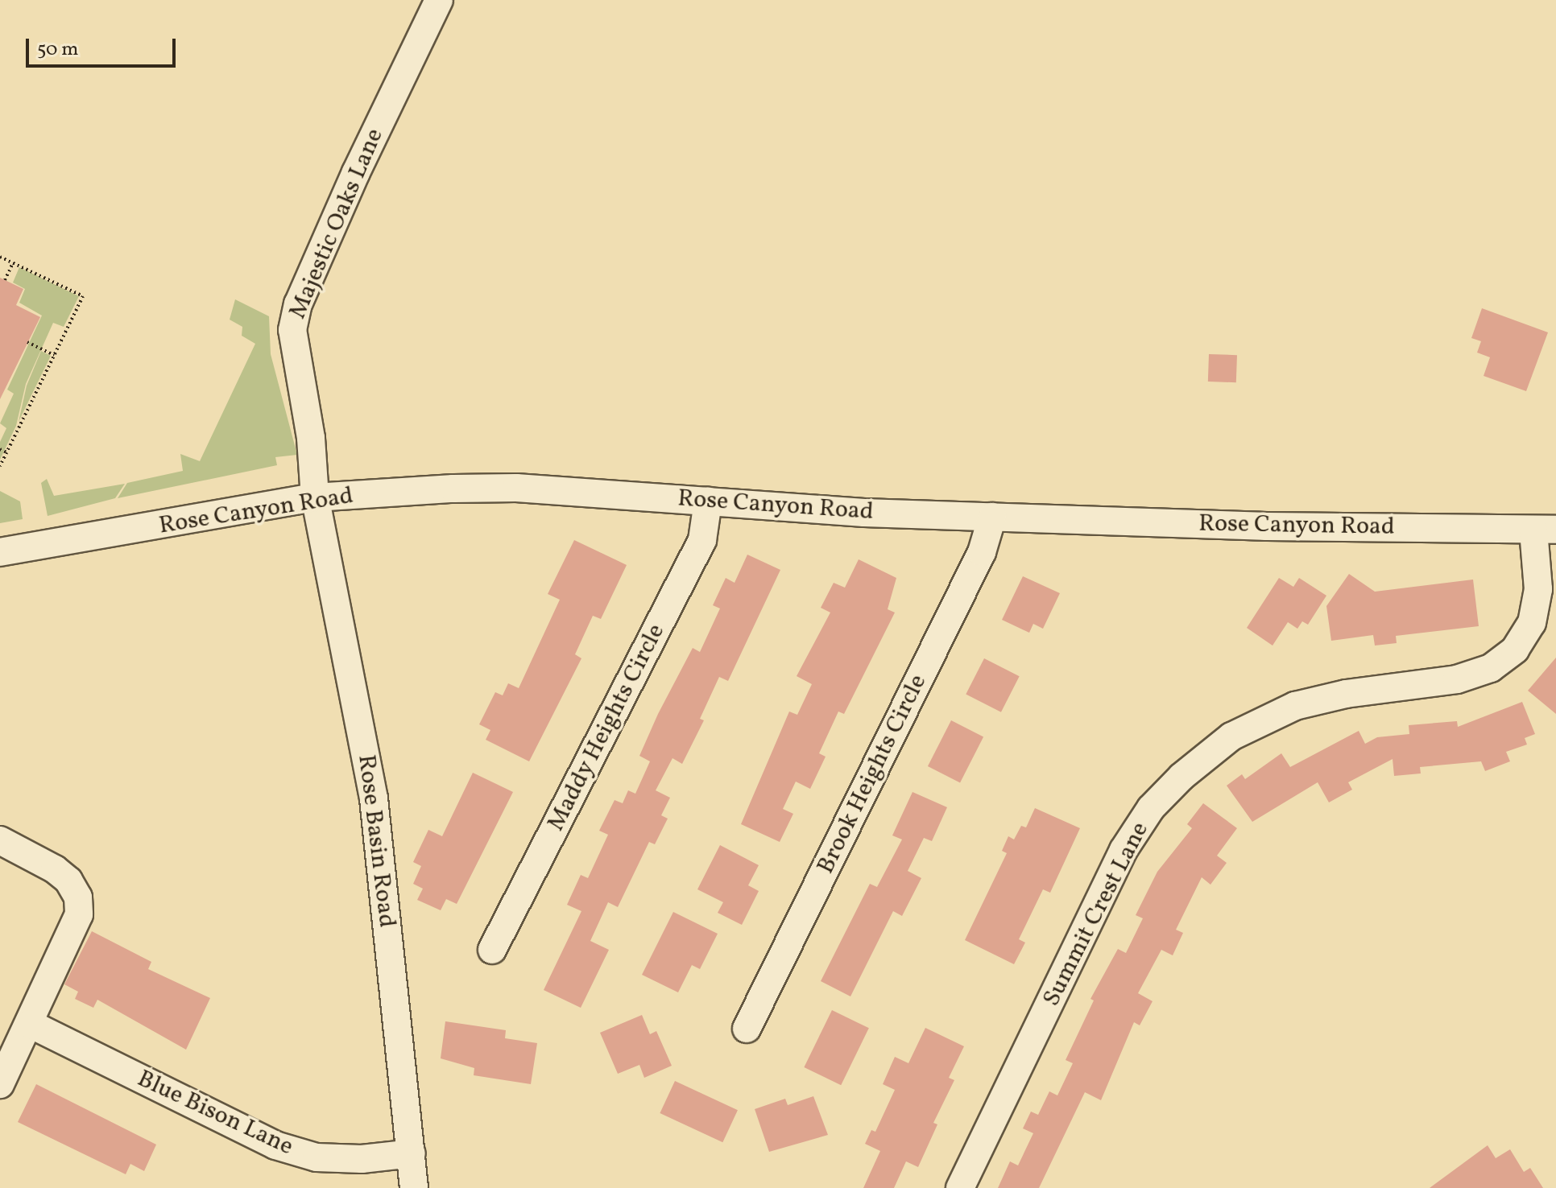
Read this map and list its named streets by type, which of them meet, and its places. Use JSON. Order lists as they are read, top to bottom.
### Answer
{
  "streets": {
    "street": [
      "Majestic Oaks Lane",
      "Rose Canyon Road",
      "Maddy Heights Circle",
      "Brook Heights Circle",
      "Rose Basin Road",
      "Summit Crest Lane",
      "Blue Bison Lane"
    ]
  },
  "crossings": [
    ["Majestic Oaks Lane", "Rose Canyon Road"],
    ["Majestic Oaks Lane", "Rose Basin Road"],
    ["Rose Canyon Road", "Maddy Heights Circle"],
    ["Rose Canyon Road", "Brook Heights Circle"],
    ["Rose Canyon Road", "Rose Basin Road"],
    ["Rose Canyon Road", "Summit Crest Lane"],
    ["Rose Basin Road", "Blue Bison Lane"]
  ],
  "scale_bar": "50 m"
}
